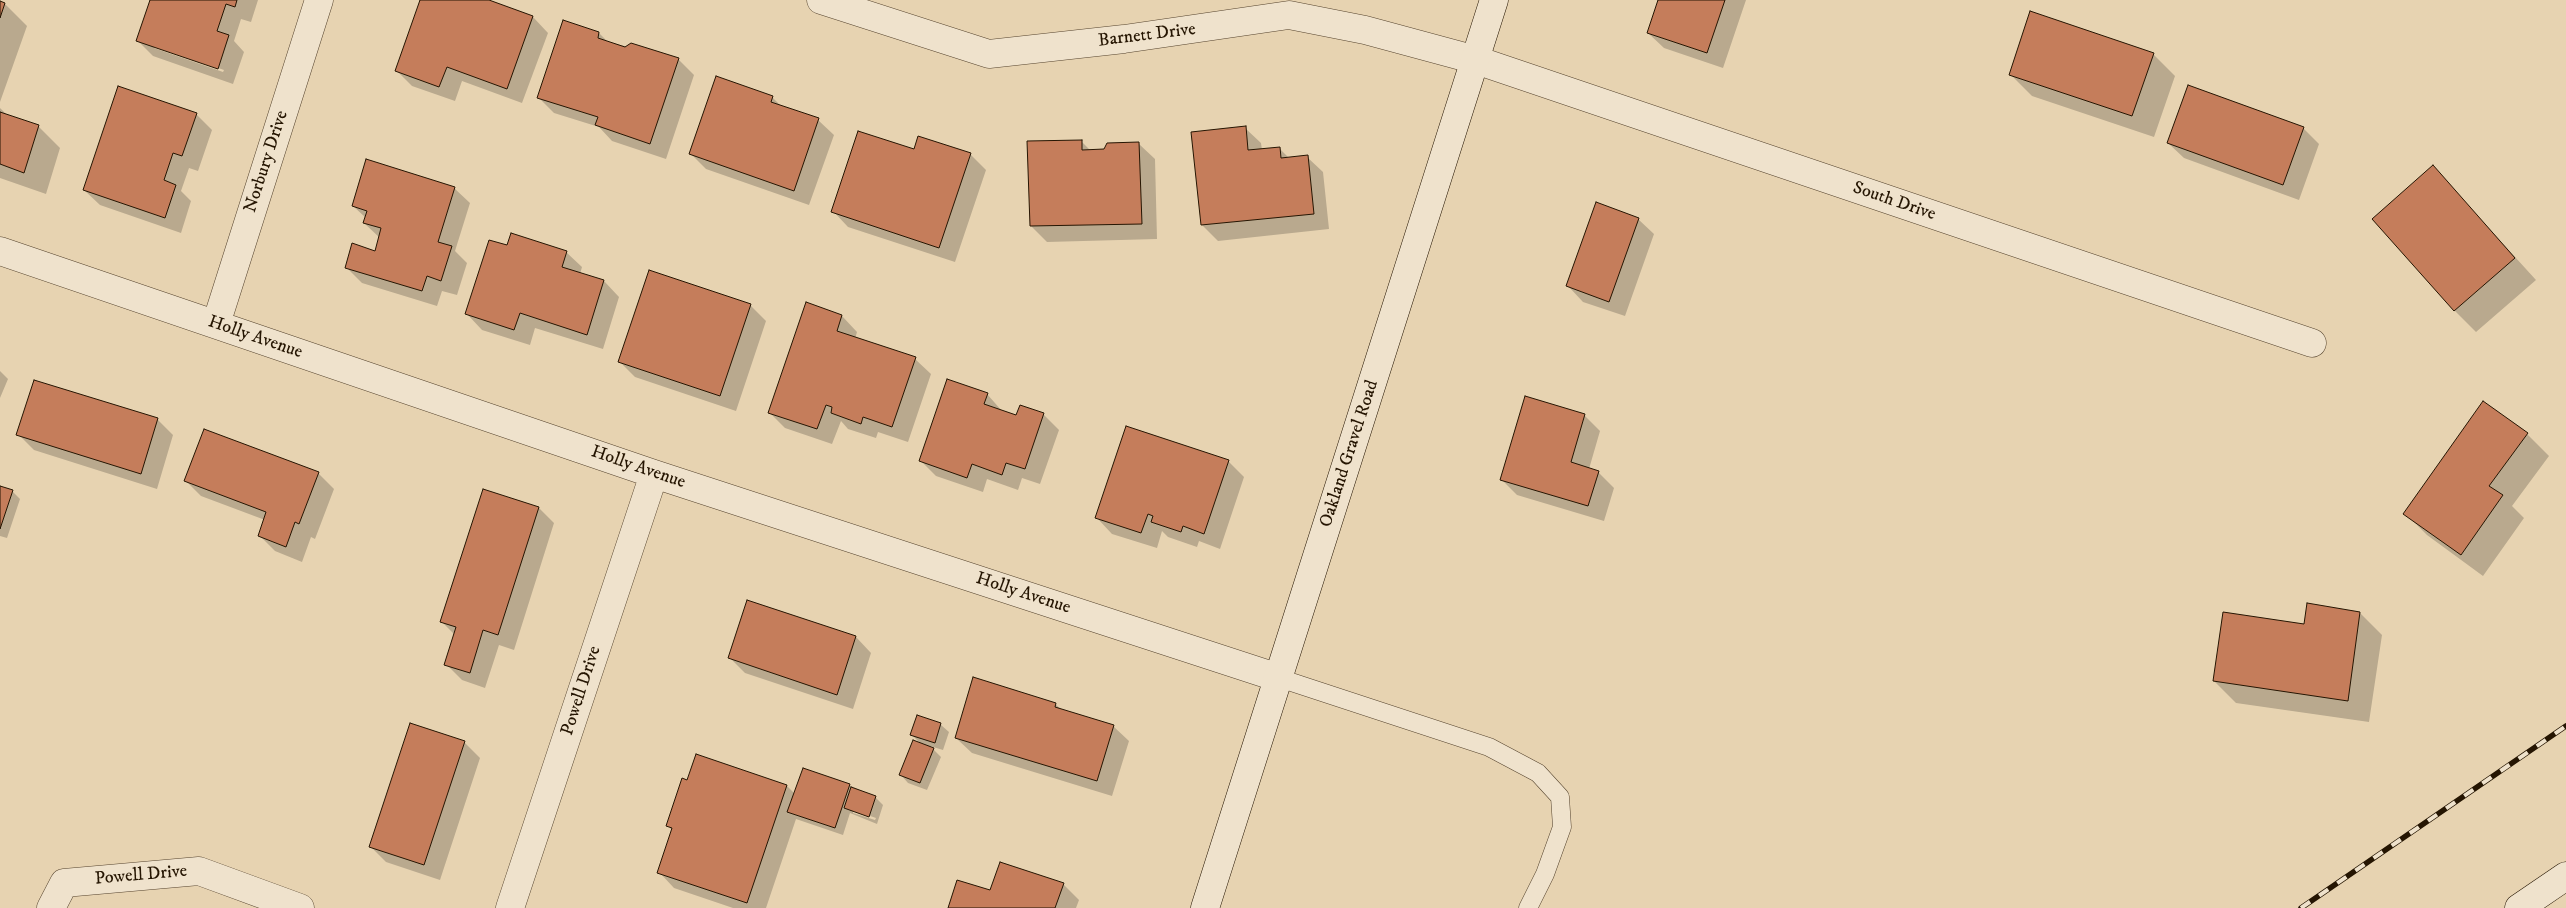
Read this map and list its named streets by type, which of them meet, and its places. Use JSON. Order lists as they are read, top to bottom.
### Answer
{
  "streets": {
    "street": [
      "Barnett Drive",
      "Norbury Drive",
      "South Drive",
      "Holly Avenue",
      "Oakland Gravel Road",
      "Powell Drive"
    ]
  },
  "crossings": [
    ["Barnett Drive", "South Drive"],
    ["Barnett Drive", "Oakland Gravel Road"],
    ["Norbury Drive", "Holly Avenue"],
    ["South Drive", "Oakland Gravel Road"],
    ["Holly Avenue", "Oakland Gravel Road"],
    ["Holly Avenue", "Powell Drive"]
  ]
}
